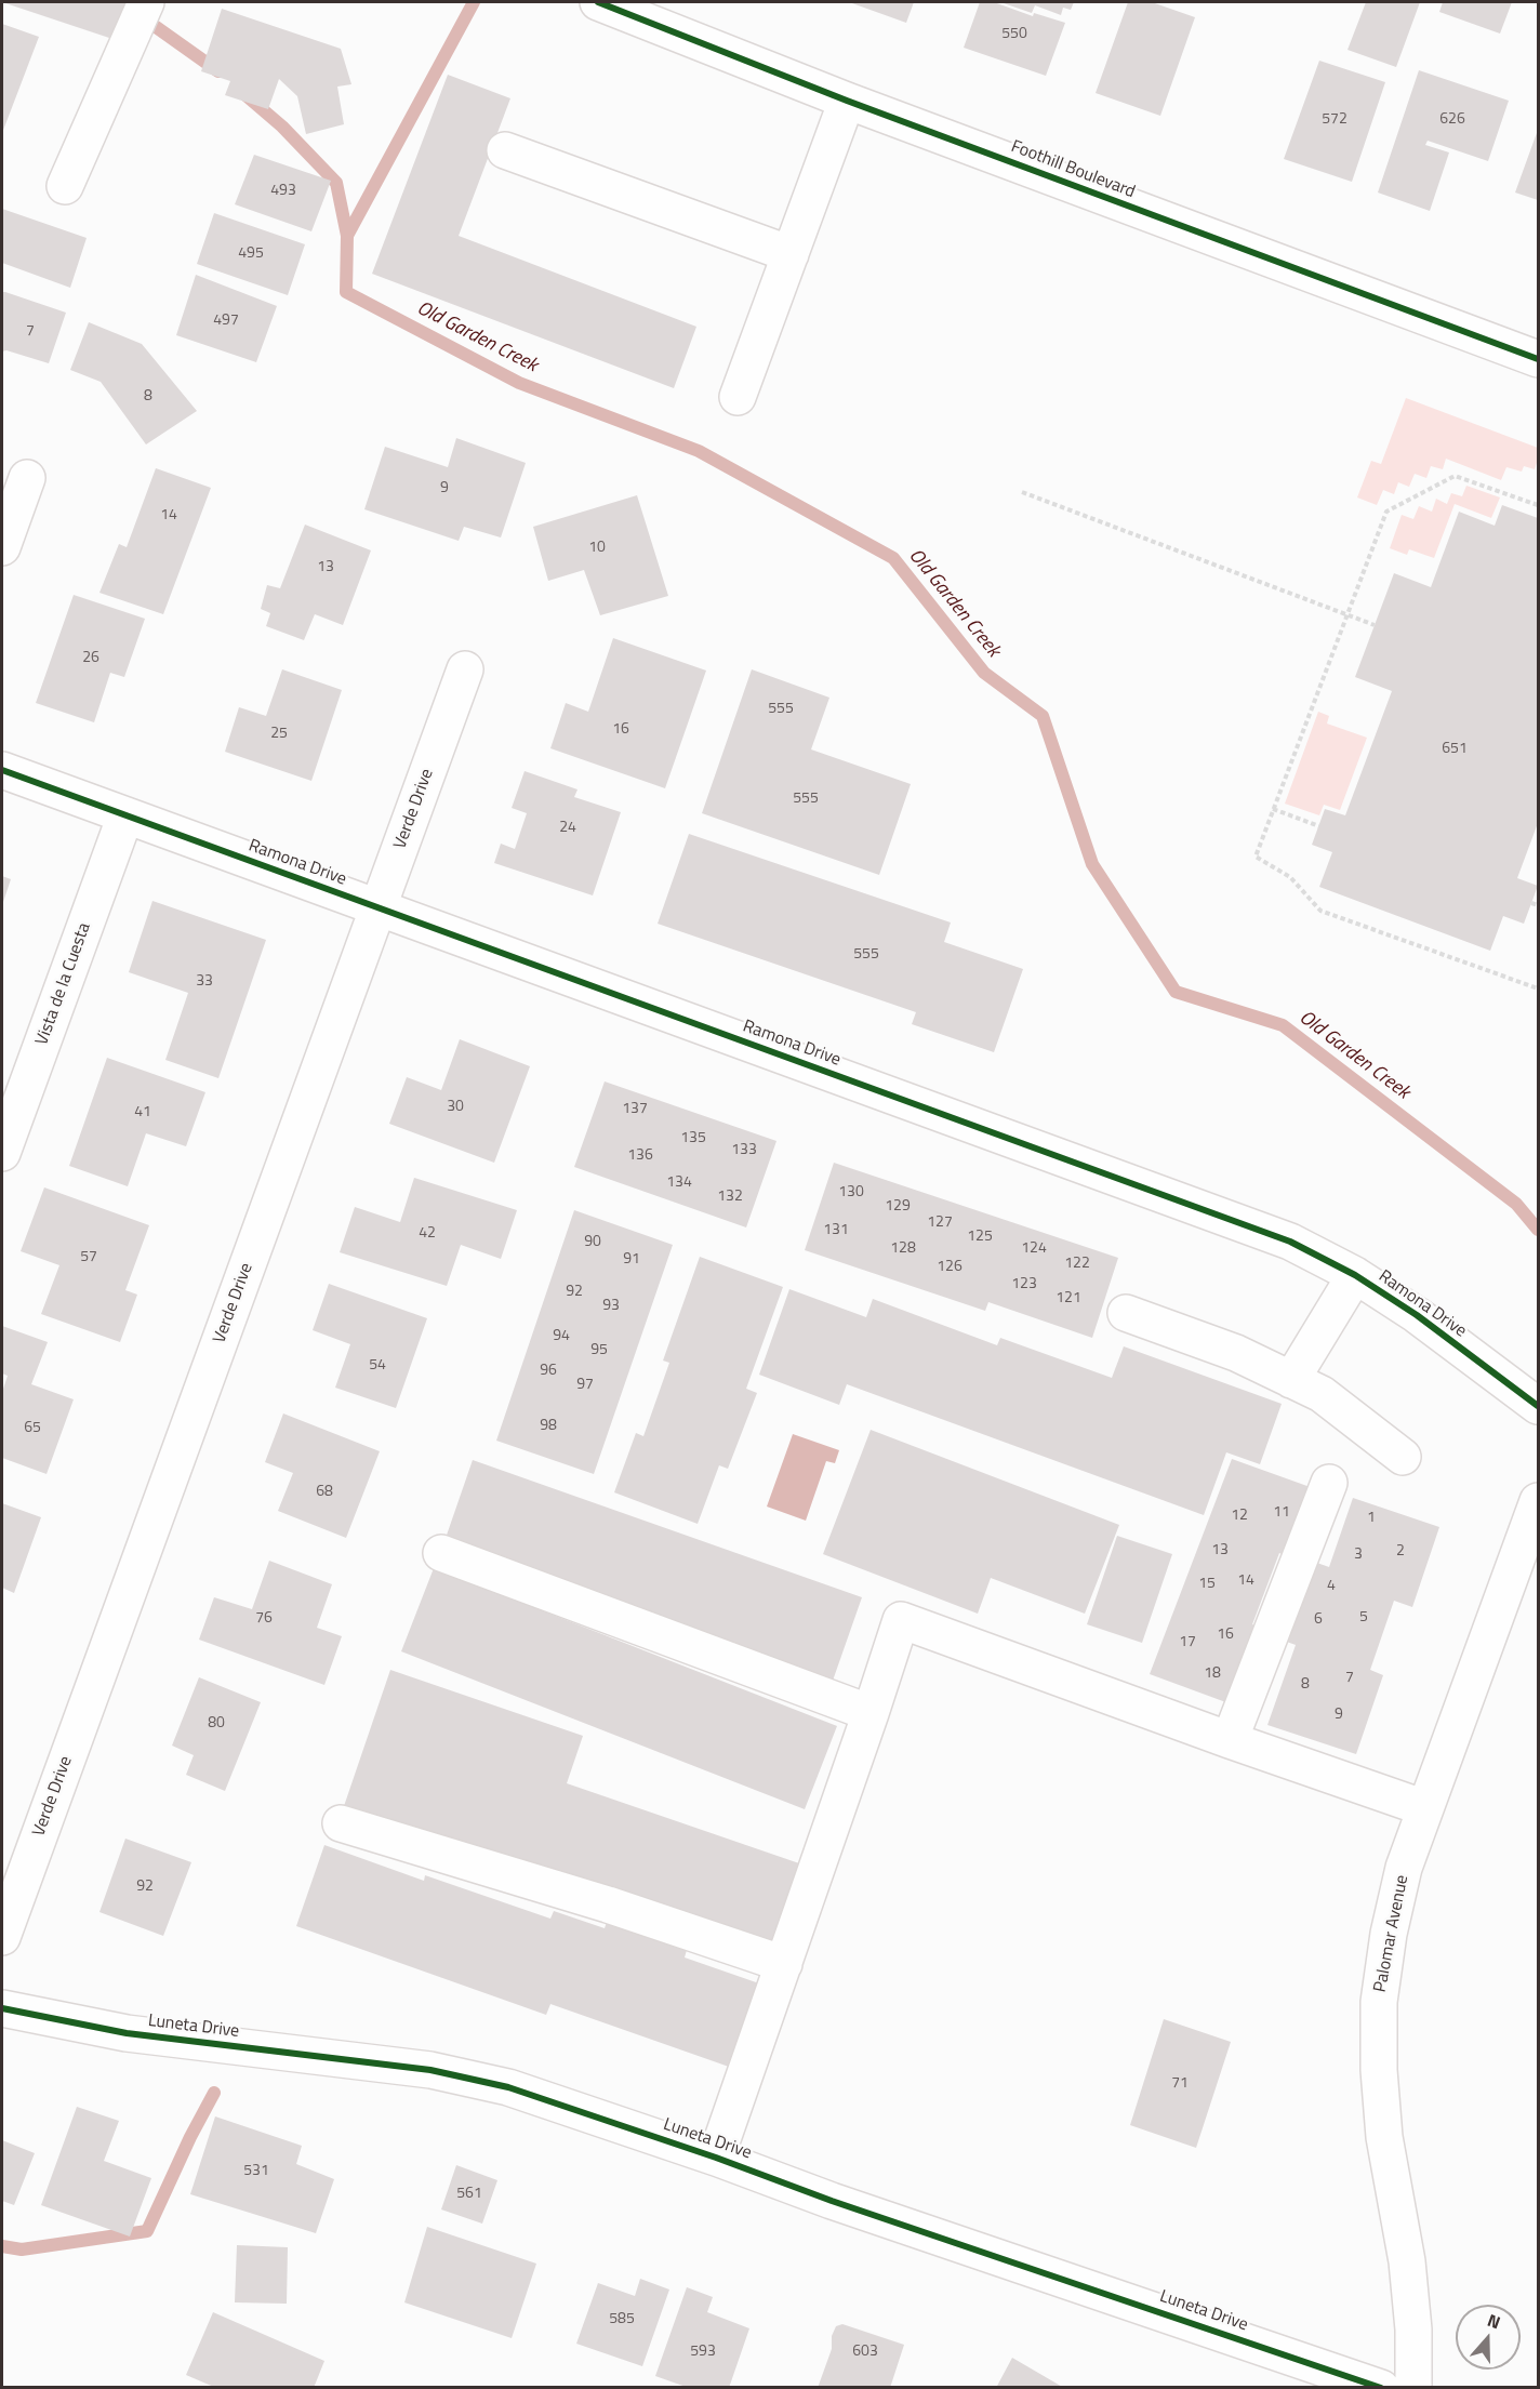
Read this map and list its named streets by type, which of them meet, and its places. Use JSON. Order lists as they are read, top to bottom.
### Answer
{
  "streets": {
    "street": [
      "Foothill Boulevard",
      "Verde Drive",
      "Ramona Drive",
      "Vista de la Cuesta",
      "Palomar Avenue",
      "Luneta Drive"
    ]
  },
  "crossings": [
    ["Verde Drive", "Ramona Drive"],
    ["Ramona Drive", "Vista de la Cuesta"]
  ],
  "water": ["Old Garden Creek"],
  "house_numbers": [
    "550",
    "572",
    "626",
    "493",
    "495",
    "497",
    "7",
    "8",
    "9",
    "14",
    "10",
    "13",
    "26",
    "555",
    "16",
    "25",
    "651",
    "555",
    "24",
    "555",
    "33",
    "30",
    "137",
    "41",
    "135",
    "133",
    "136",
    "134",
    "130",
    "132",
    "129",
    "127",
    "131",
    "42",
    "125",
    "90",
    "128",
    "124",
    "57",
    "91",
    "122",
    "126",
    "123",
    "92",
    "121",
    "93",
    "94",
    "95",
    "54",
    "96",
    "97",
    "98",
    "65",
    "68",
    "11",
    "12",
    "1",
    "13",
    "2",
    "3",
    "14",
    "15",
    "4",
    "5",
    "76",
    "6",
    "16",
    "17",
    "18",
    "7",
    "8",
    "9",
    "80",
    "92",
    "71",
    "531",
    "561",
    "585",
    "593",
    "603"
  ],
  "north": "top"
}
